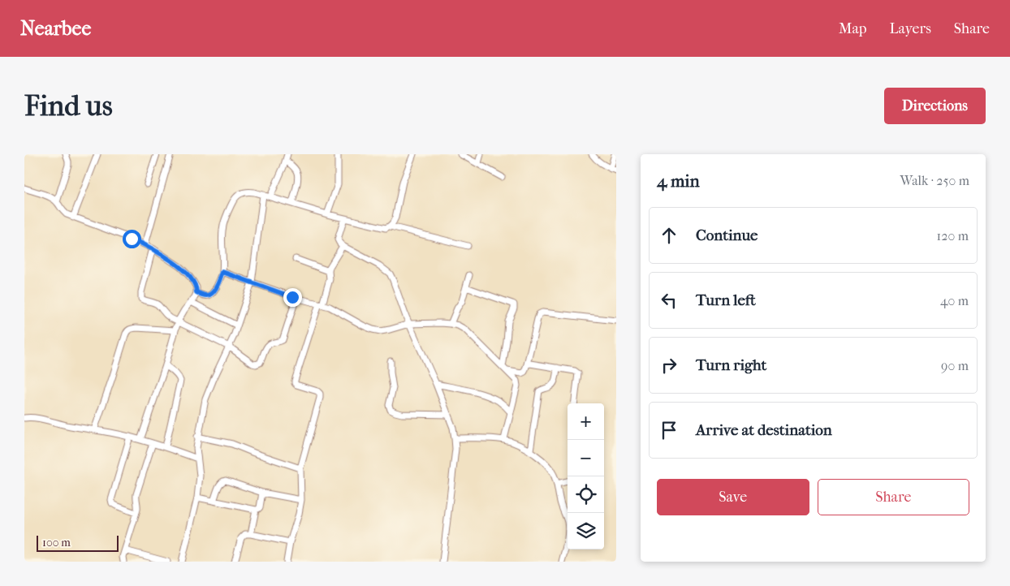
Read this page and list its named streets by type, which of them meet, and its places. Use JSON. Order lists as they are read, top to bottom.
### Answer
{
  "scale_bar": "100 m",
  "page": {
    "header": "Nearbee",
    "nav": ["Map", "Layers", "Share"],
    "buttons": [
      "Directions",
      ["Save", "Share"]
    ],
    "title": "Find us",
    "heading": ["4 min", "Walk · 250 m"],
    "list": [
      ["Continue", "120 m"],
      ["Turn left", "40 m"],
      ["Turn right", "90 m"],
      "Arrive at destination"
    ],
    "map_buttons": ["+", "−"],
    "scale": "100 m"
  }
}
